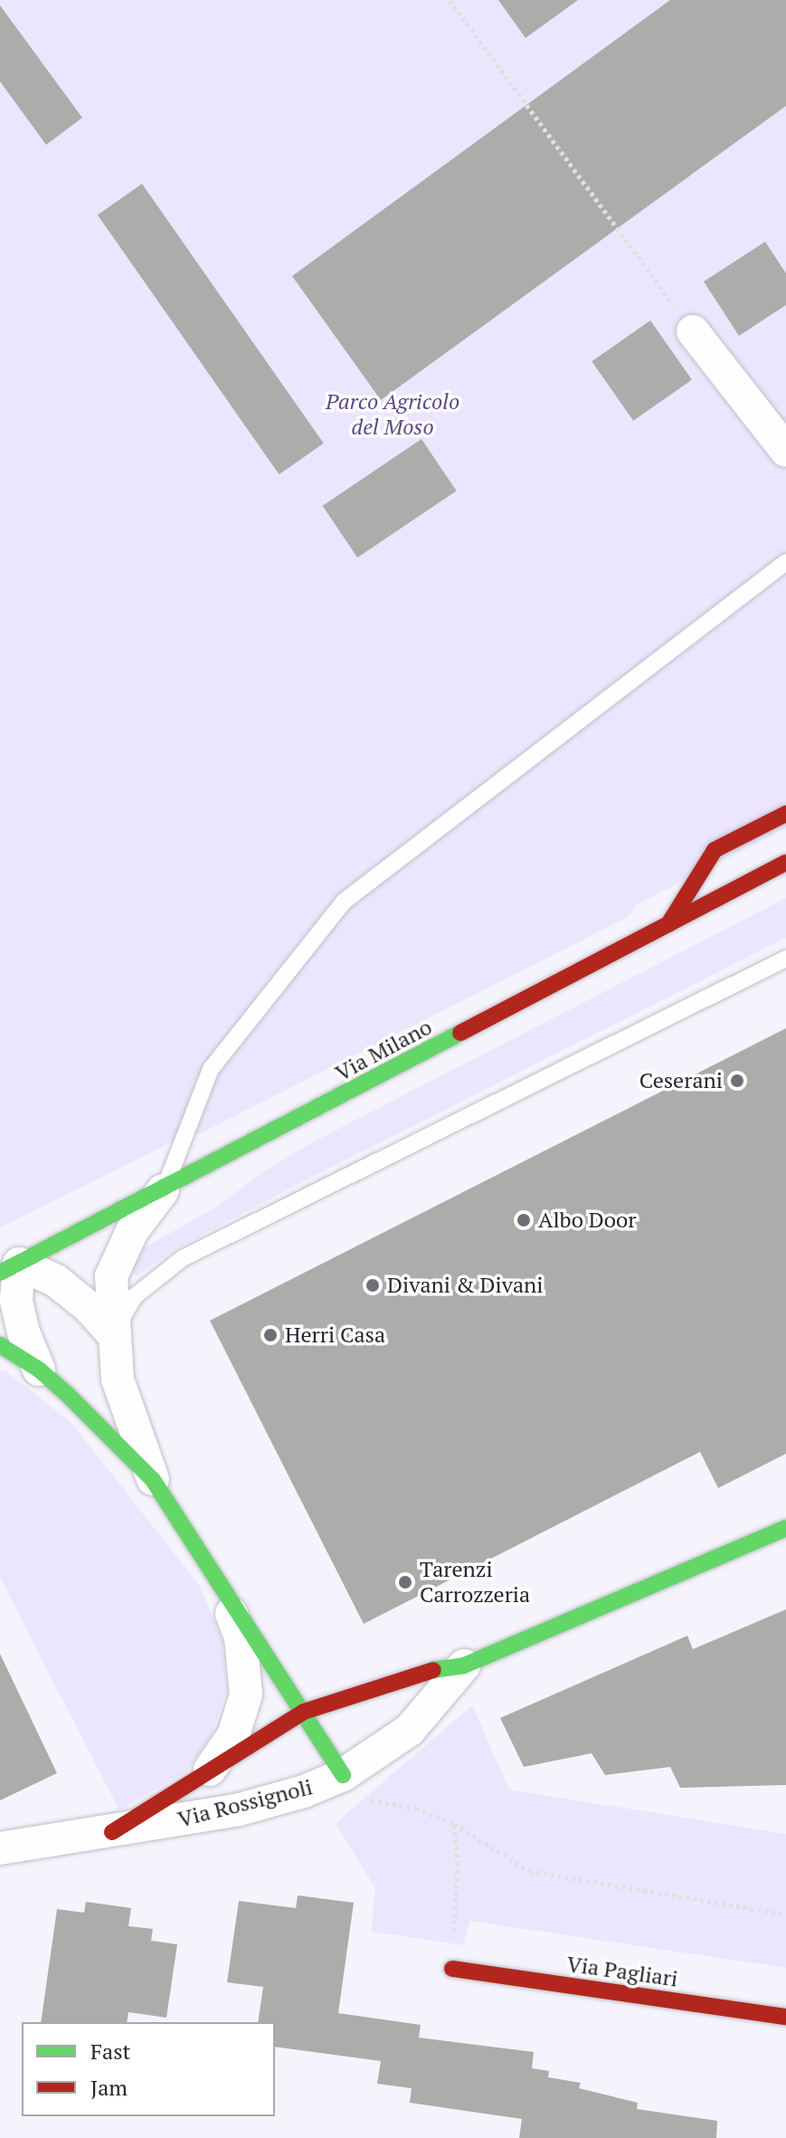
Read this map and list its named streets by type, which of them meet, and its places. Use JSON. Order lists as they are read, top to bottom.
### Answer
{
  "streets": {
    "street": ["Via Milano", "Via Rossignoli", "Via Pagliari"]
  },
  "crossings": [
    ["Via Milano", "Via Rossignoli"]
  ],
  "parks": ["Parco Agricolo del Moso"],
  "places": [
    "Ceserani",
    "Albo Door",
    "Divani & Divani",
    "Herri Casa",
    "Tarenzi Carrozzeria"
  ],
  "legend": ["Fast", "Jam"]
}
